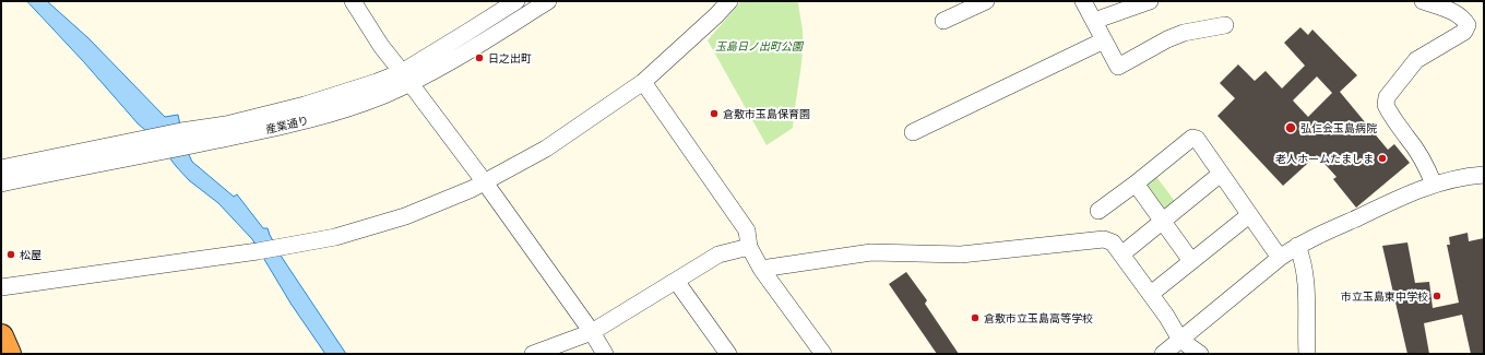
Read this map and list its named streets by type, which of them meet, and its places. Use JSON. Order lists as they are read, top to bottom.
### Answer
{
  "streets": {
    "street": ["産業通り"]
  },
  "parks": ["玉島日ノ出町公園"],
  "places": [
    "日之出町",
    "倉敷市玉島保育園",
    "弘仁会玉島病院",
    "老人ホームたましま",
    "松屋",
    "市立玉島東中学校",
    "倉敷市立玉島高等学校"
  ]
}
